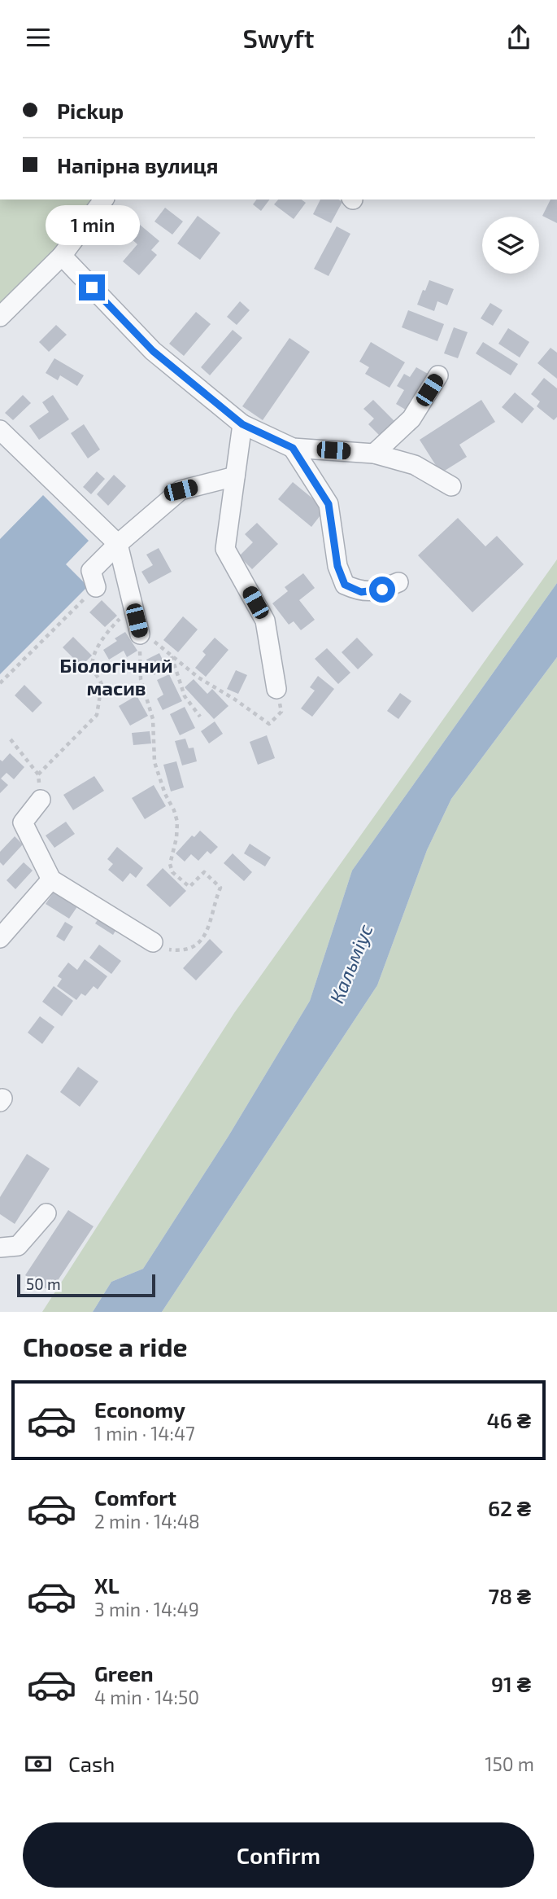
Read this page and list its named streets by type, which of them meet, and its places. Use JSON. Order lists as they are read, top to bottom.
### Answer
{
  "districts": ["Біологічний масив"],
  "water": ["Кальміус"],
  "scale_bar": "50 m",
  "page": {
    "header": "Swyft",
    "banner": ["Pickup", "Напірна вулиця"],
    "bubble": "1 min",
    "scale": "50 m",
    "heading": "Choose a ride",
    "list": [
      {
        "name": "Economy",
        "note": "1 min · 14:47",
        "value": "46 ₴"
      },
      {
        "name": "Comfort",
        "note": "2 min · 14:48",
        "value": "62 ₴"
      },
      {
        "name": "XL",
        "note": "3 min · 14:49",
        "value": "78 ₴"
      },
      {
        "name": "Green",
        "note": "4 min · 14:50",
        "value": "91 ₴"
      }
    ],
    "pay": ["Cash", "150 m"],
    "buttons": "Confirm"
  }
}
